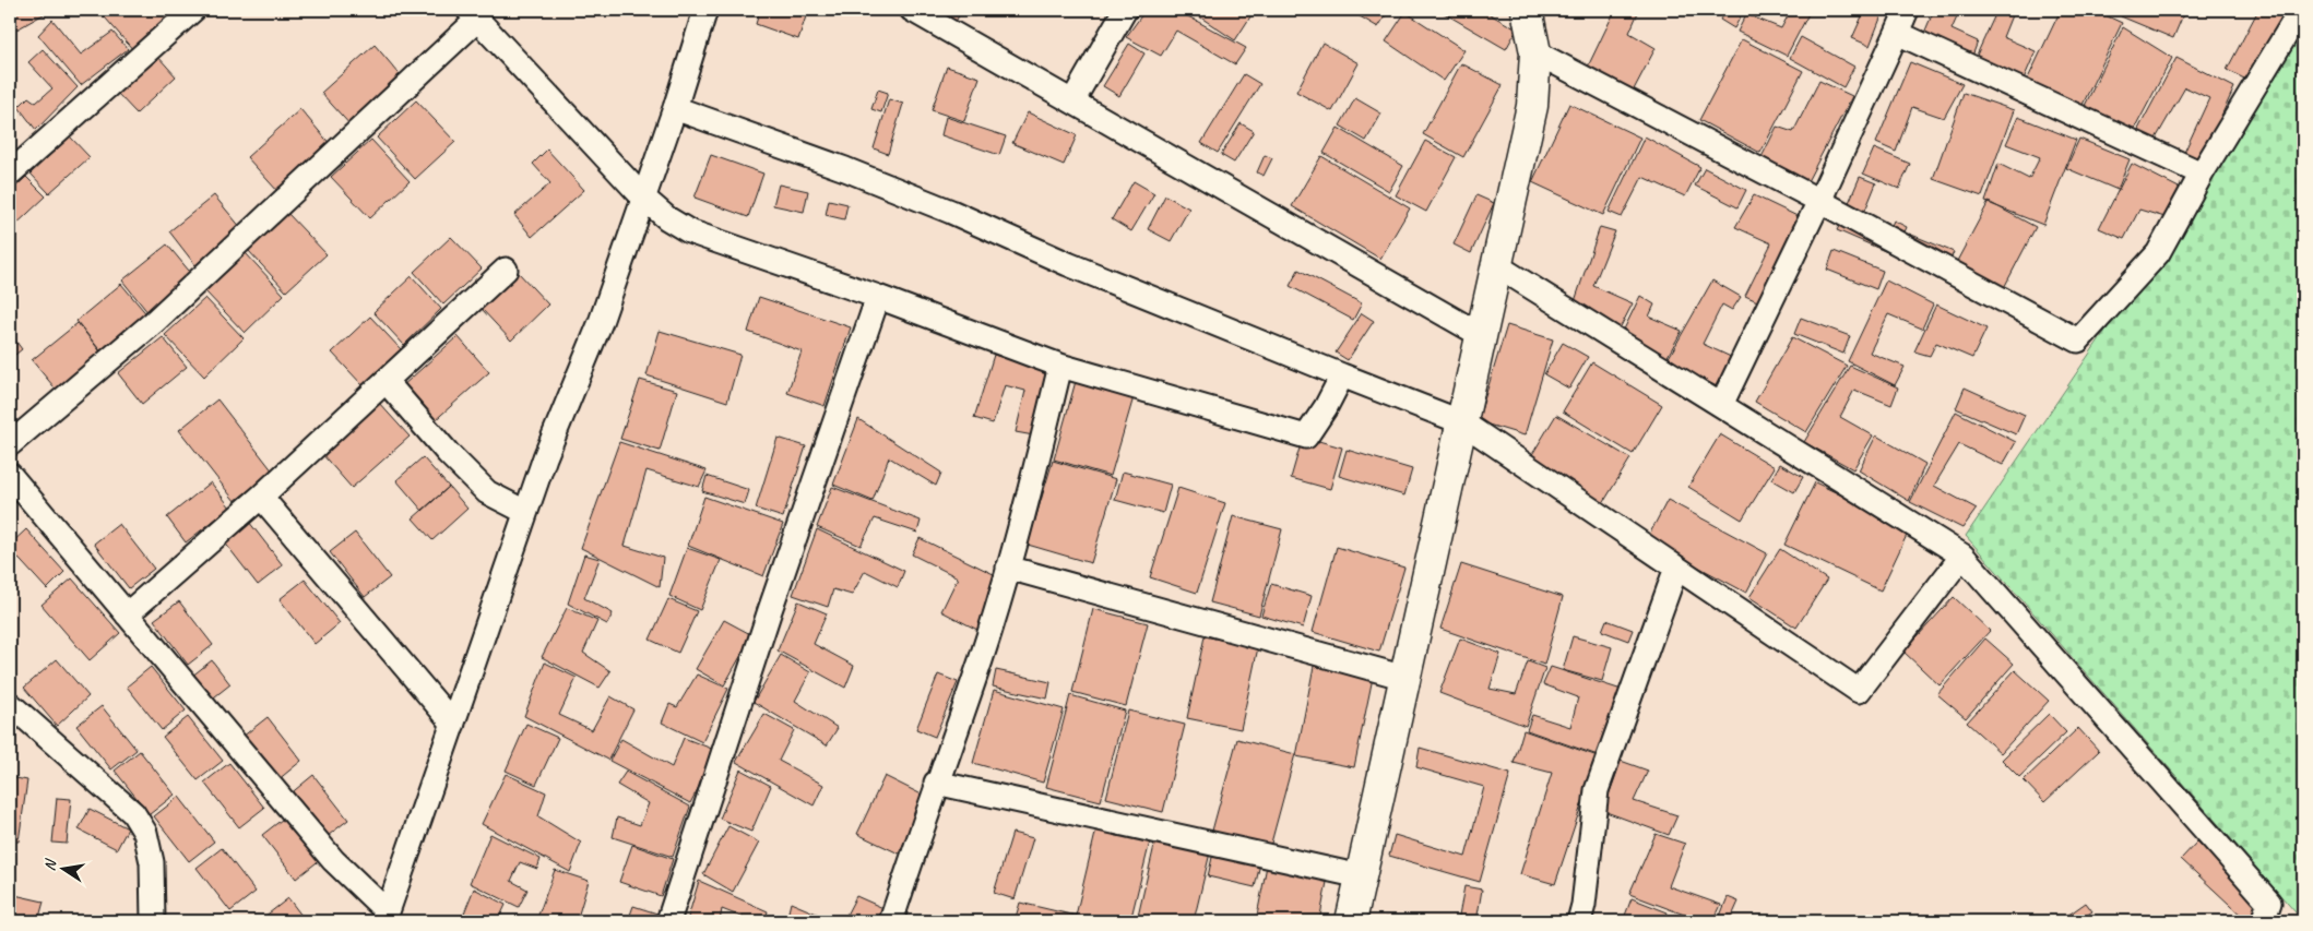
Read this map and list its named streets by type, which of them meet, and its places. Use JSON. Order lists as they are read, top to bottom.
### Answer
{
  "north": "left"
}
